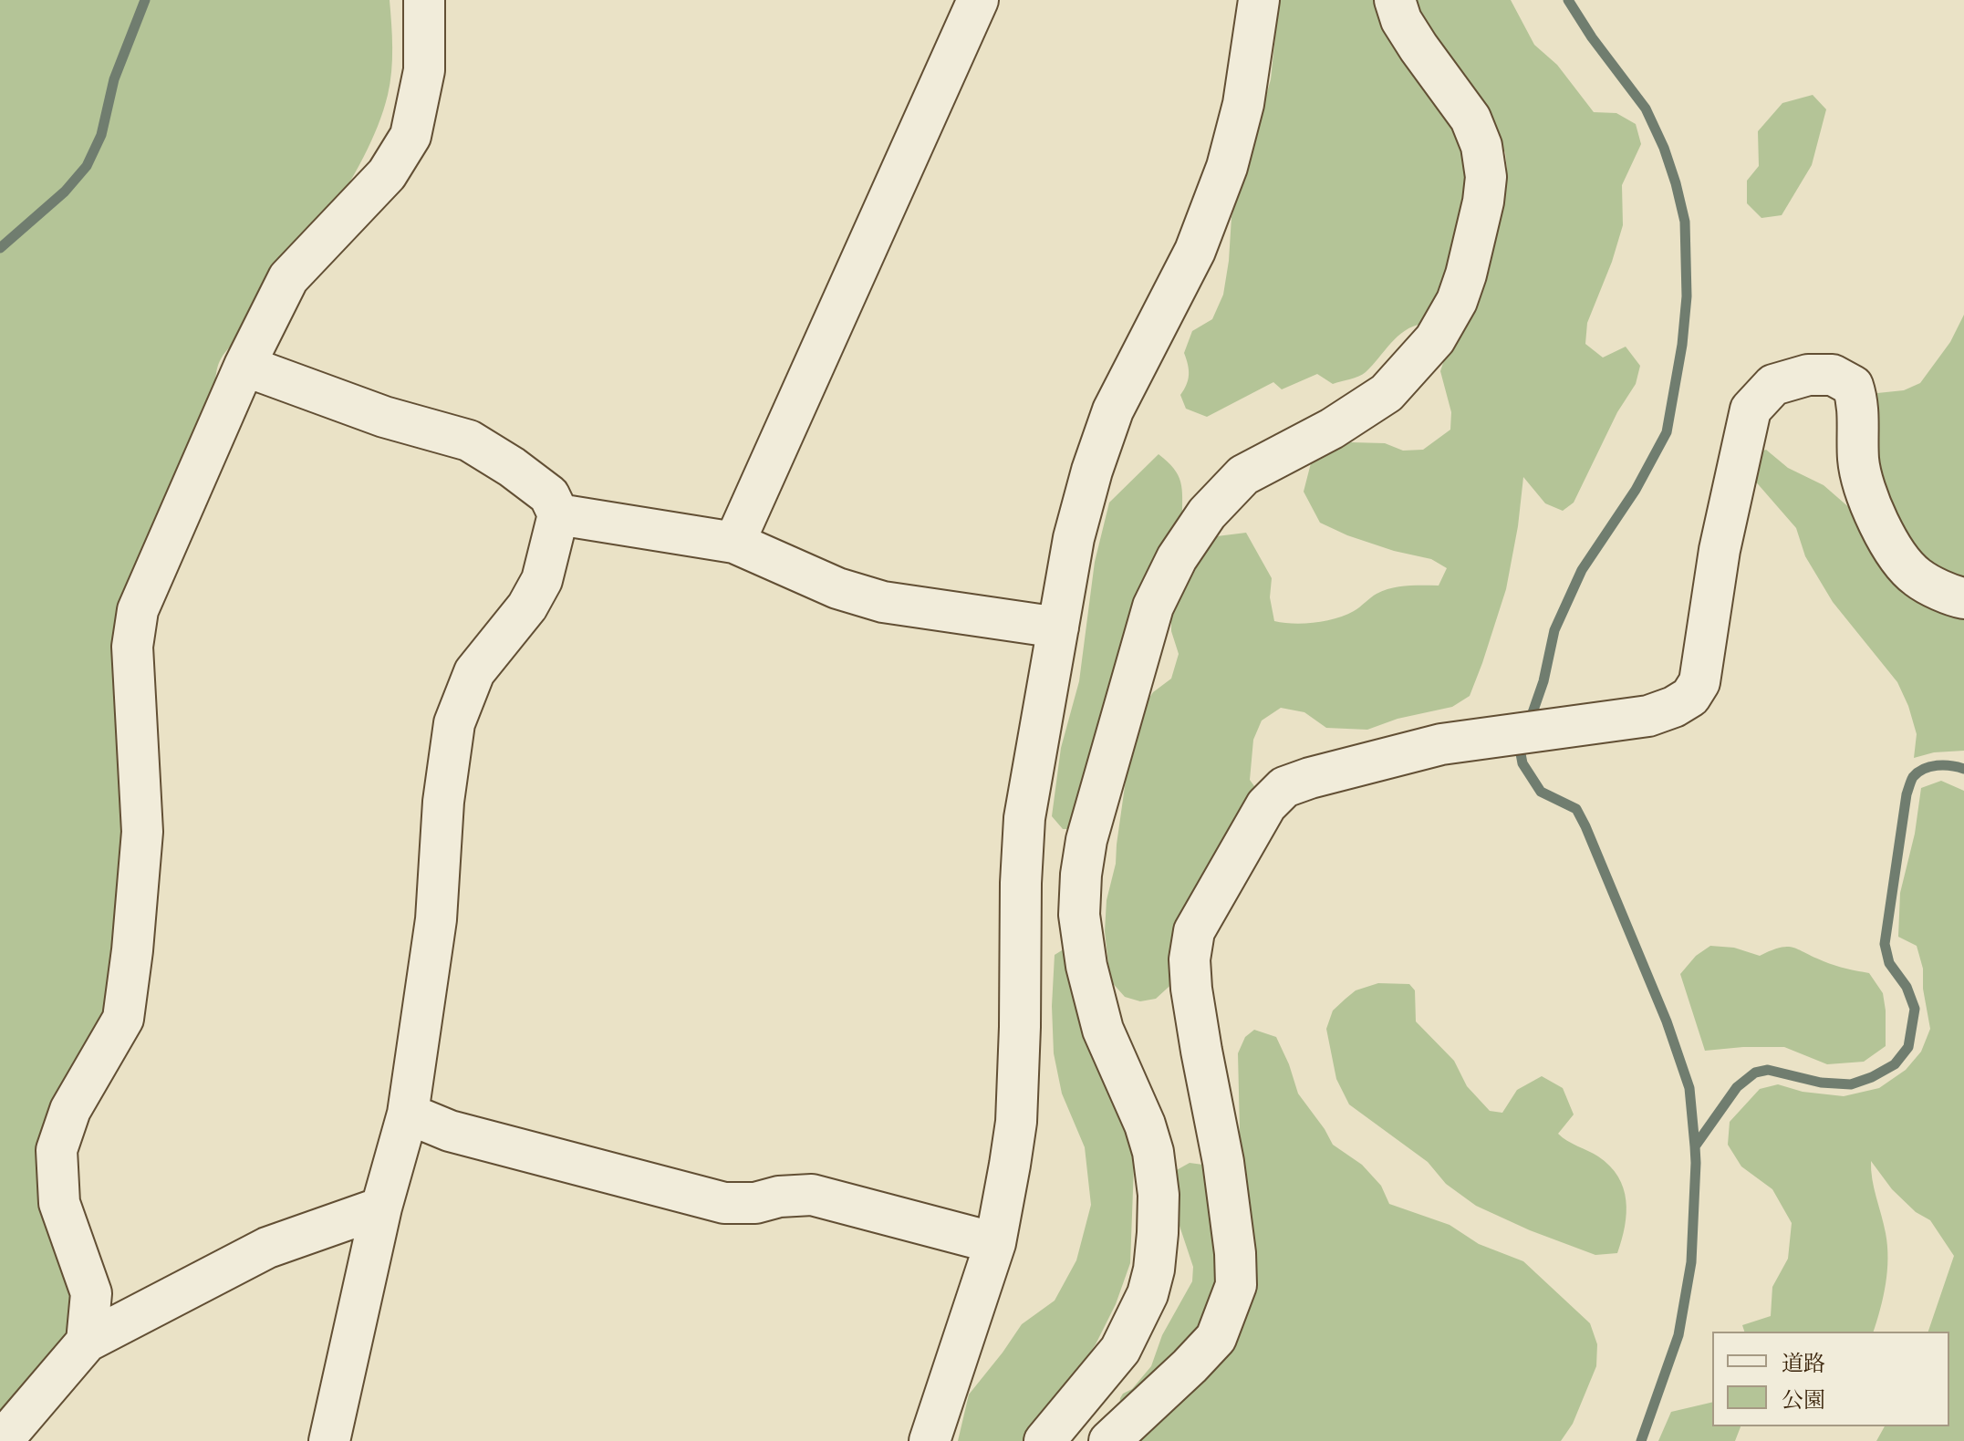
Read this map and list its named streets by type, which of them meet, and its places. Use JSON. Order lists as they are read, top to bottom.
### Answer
{
  "legend": ["道路", "公園"]
}
